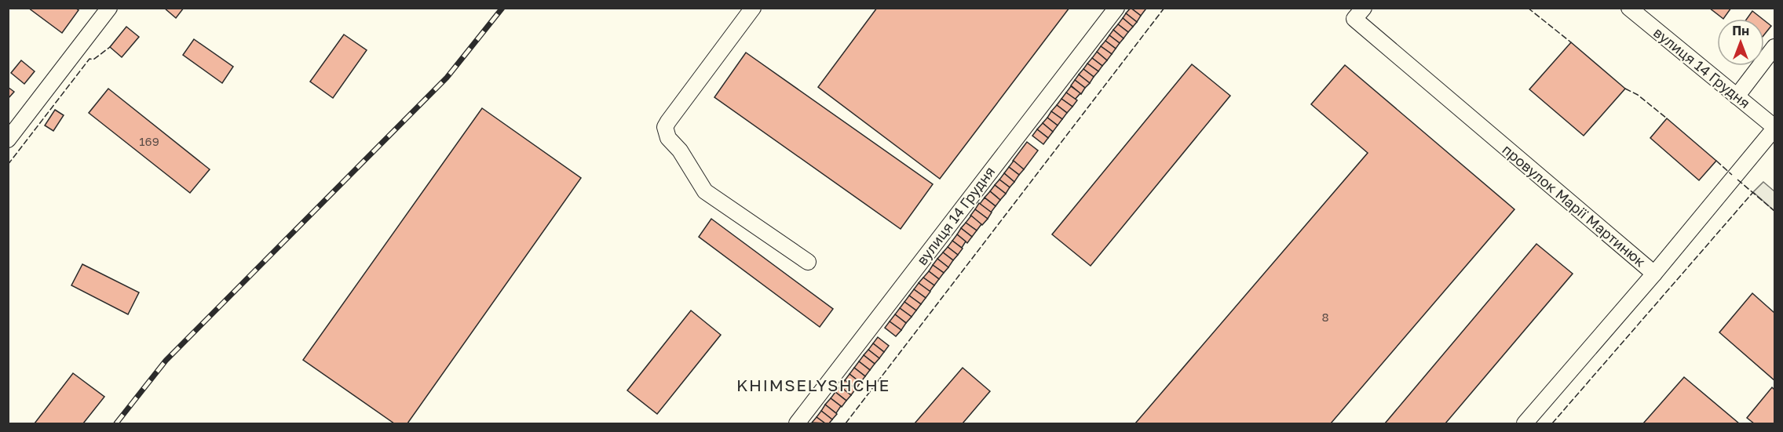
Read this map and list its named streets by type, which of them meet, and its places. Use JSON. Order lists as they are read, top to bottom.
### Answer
{
  "streets": {
    "street": ["вулиця 14 Грудня", "провулок Марії Мартинюк"]
  },
  "districts": ["KHIMSELYSHCHE"],
  "house_numbers": ["169", "8"],
  "north": "top"
}
